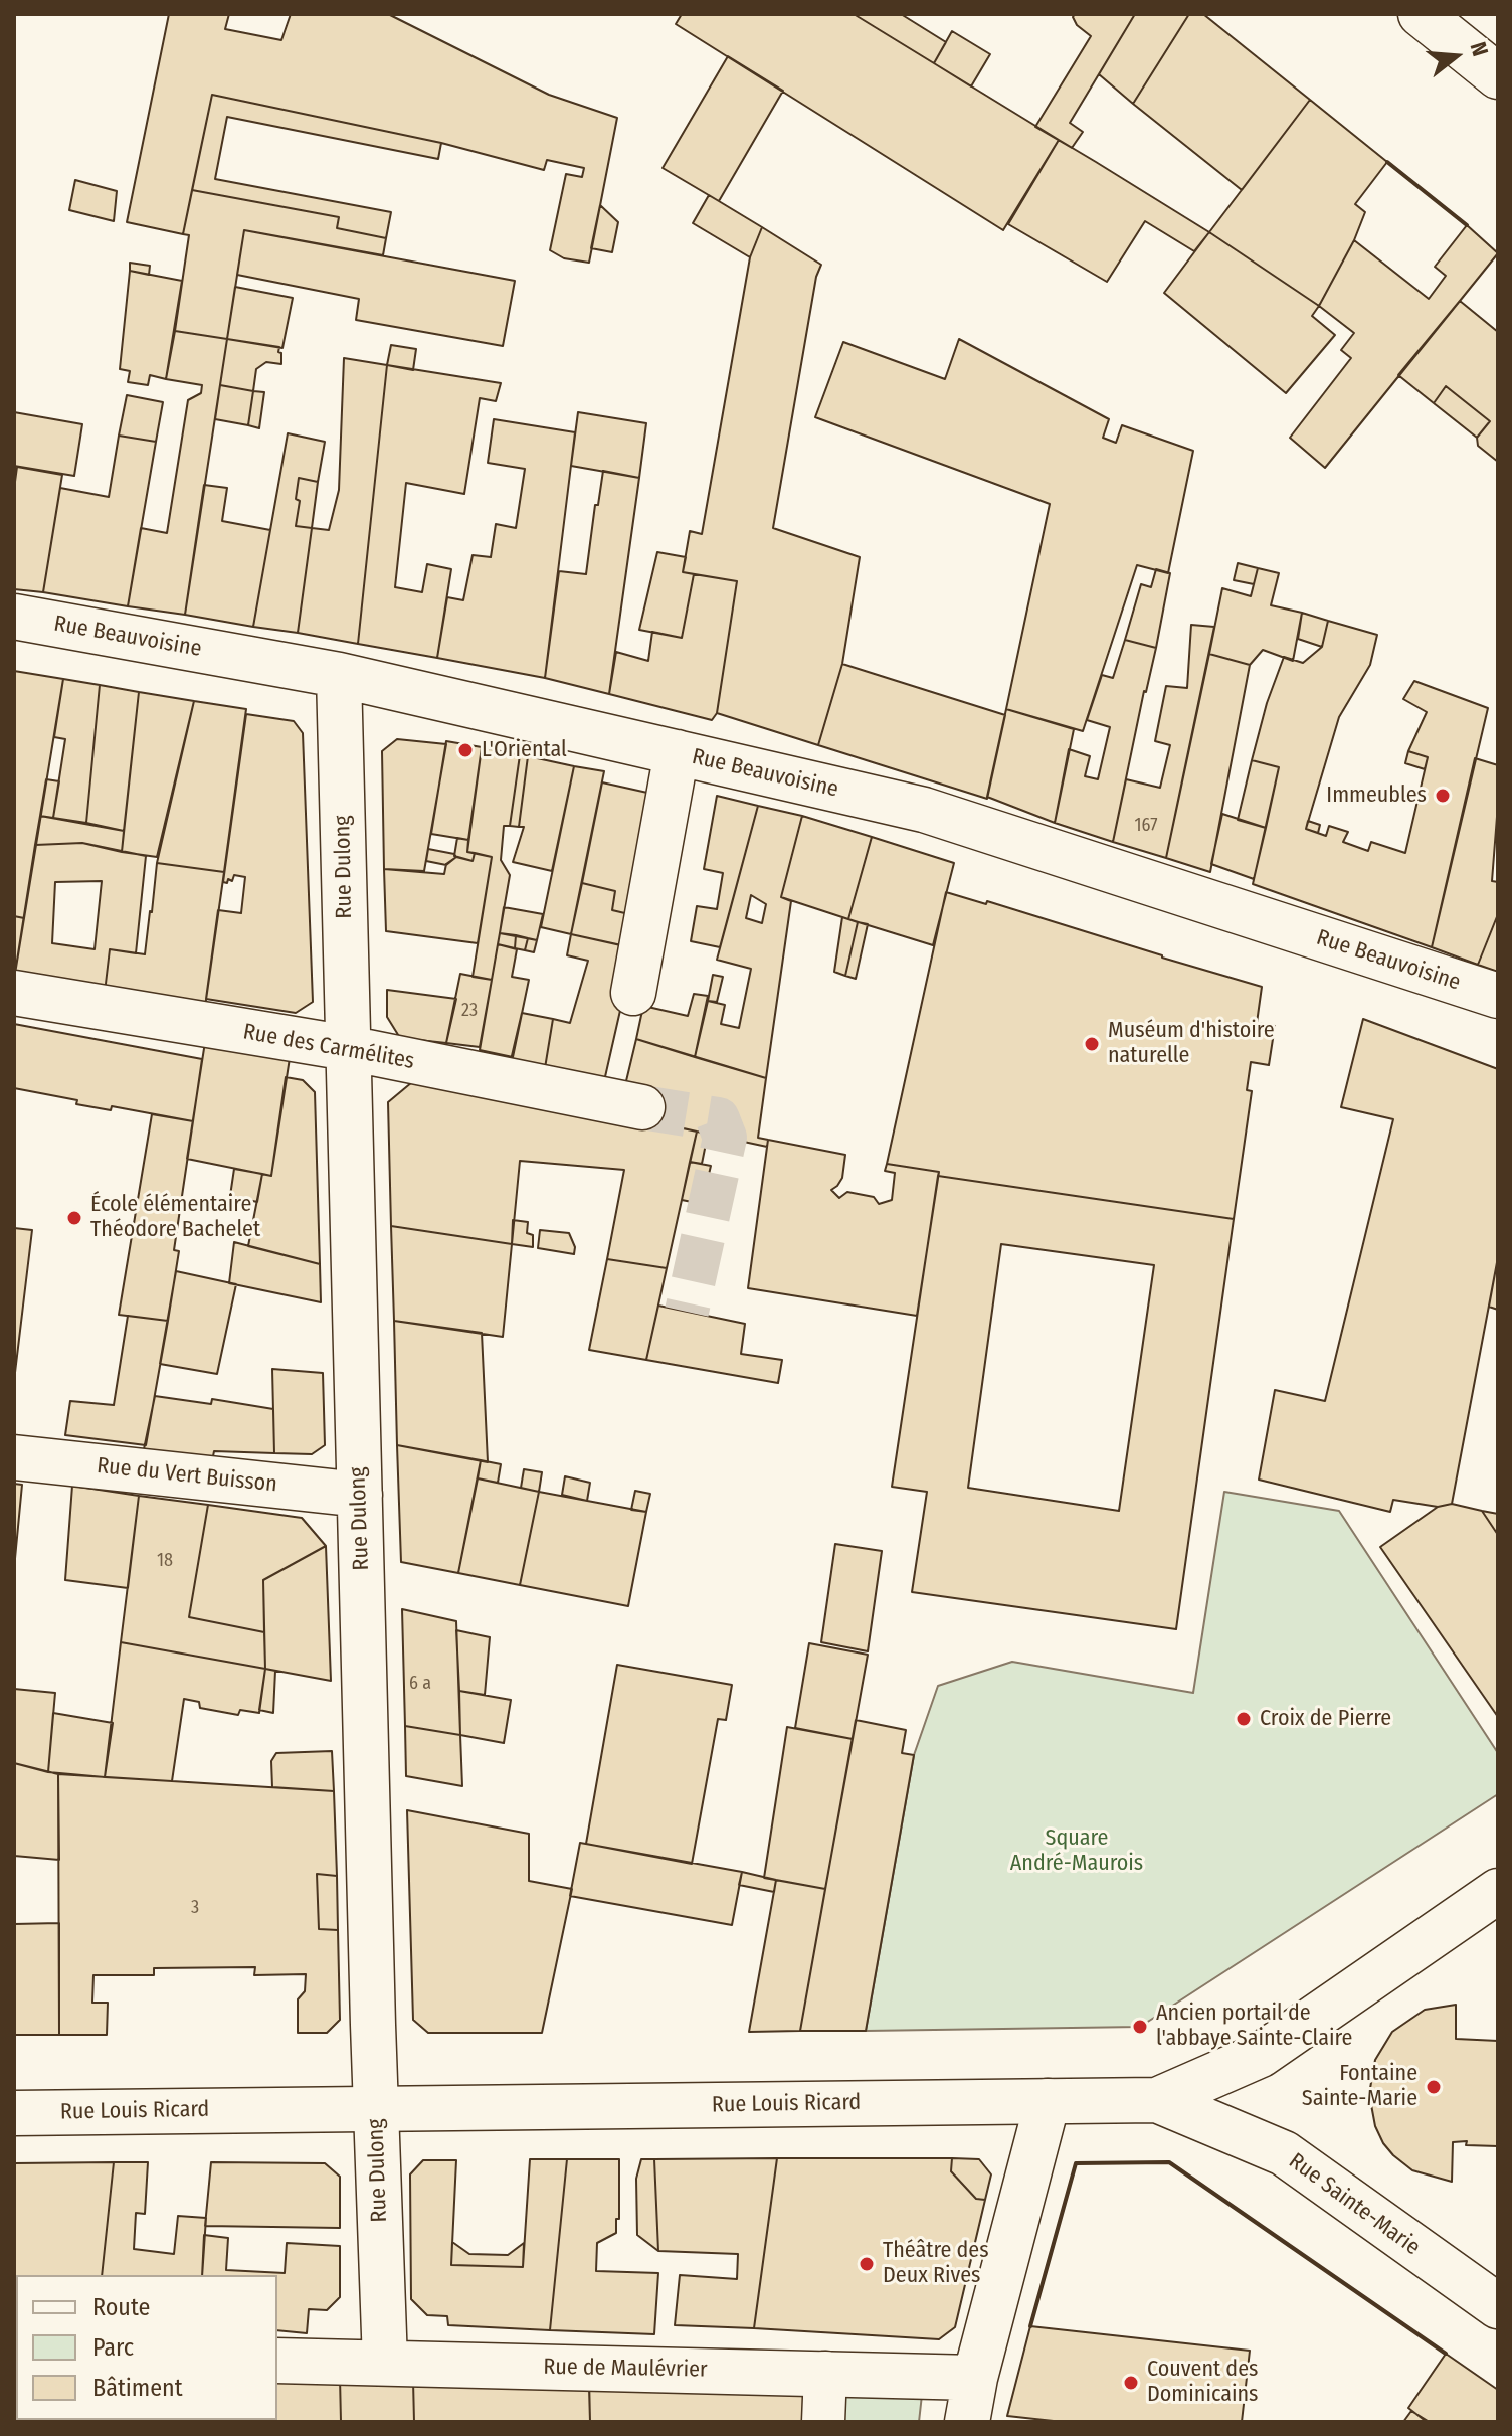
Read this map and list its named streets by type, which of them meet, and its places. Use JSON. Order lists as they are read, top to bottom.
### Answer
{
  "streets": {
    "street": [
      "Rue Beauvoisine",
      "Rue Dulong",
      "Rue des Carmélites",
      "Rue du Vert Buisson",
      "Rue Louis Ricard",
      "Rue Sainte-Marie",
      "Rue de Maulévrier"
    ]
  },
  "crossings": [
    ["Rue Beauvoisine", "Rue Dulong"],
    ["Rue Dulong", "Rue des Carmélites"],
    ["Rue Dulong", "Rue du Vert Buisson"],
    ["Rue Dulong", "Rue Louis Ricard"],
    ["Rue Dulong", "Rue de Maulévrier"],
    ["Rue Louis Ricard", "Rue Sainte-Marie"]
  ],
  "parks": ["Square André-Maurois"],
  "places": [
    "L'Oriental",
    "Immeubles",
    "Muséum d'histoire naturelle",
    "École élémentaire Théodore Bachelet",
    "Croix de Pierre",
    "Ancien portail de l'abbaye Sainte-Claire",
    "Fontaine Sainte-Marie",
    "Théâtre des Deux Rives",
    "Couvent des Dominicains"
  ],
  "house_numbers": [
    "167",
    "23",
    "18",
    "6 a",
    "3"
  ],
  "legend": ["Route", "Parc", "Bâtiment"],
  "north": "right"
}
